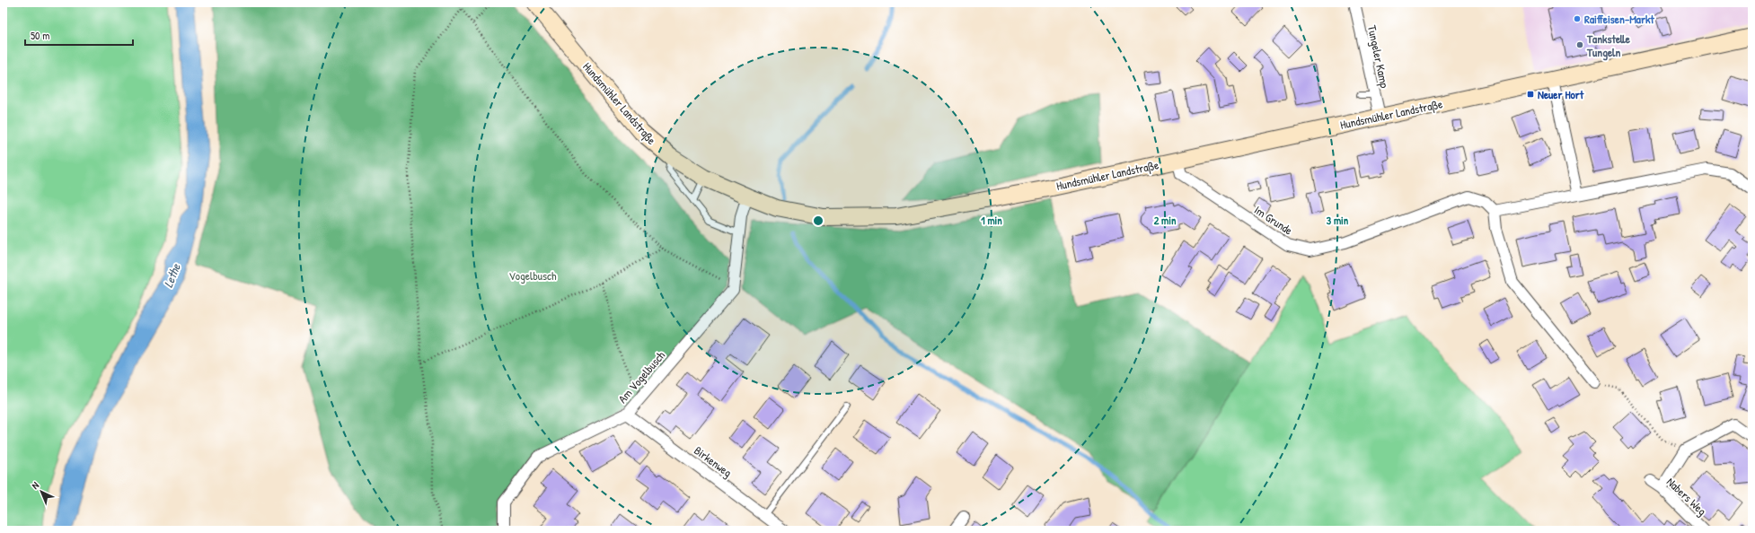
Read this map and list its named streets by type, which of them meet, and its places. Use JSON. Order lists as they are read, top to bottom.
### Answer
{
  "streets": {
    "street": [
      "Tungeler Kamp",
      "Hundsmühler Landstraße",
      "Im Grunde",
      "Am Vogelbusch",
      "Birkenweg",
      "Nabers Weg"
    ]
  },
  "crossings": [
    ["Tungeler Kamp", "Hundsmühler Landstraße"],
    ["Hundsmühler Landstraße", "Im Grunde"],
    ["Hundsmühler Landstraße", "Am Vogelbusch"],
    ["Am Vogelbusch", "Birkenweg"]
  ],
  "water": ["Lethe"],
  "parks": ["Vogelbusch"],
  "places": {
    "other": ["Raiffeisen-Markt", "Tankstelle Tungeln"],
    "transit": ["Neuer Hort"]
  },
  "scale_bar": "50 m",
  "north": "top left",
  "rings": ["1 min", "2 min", "3 min"]
}
